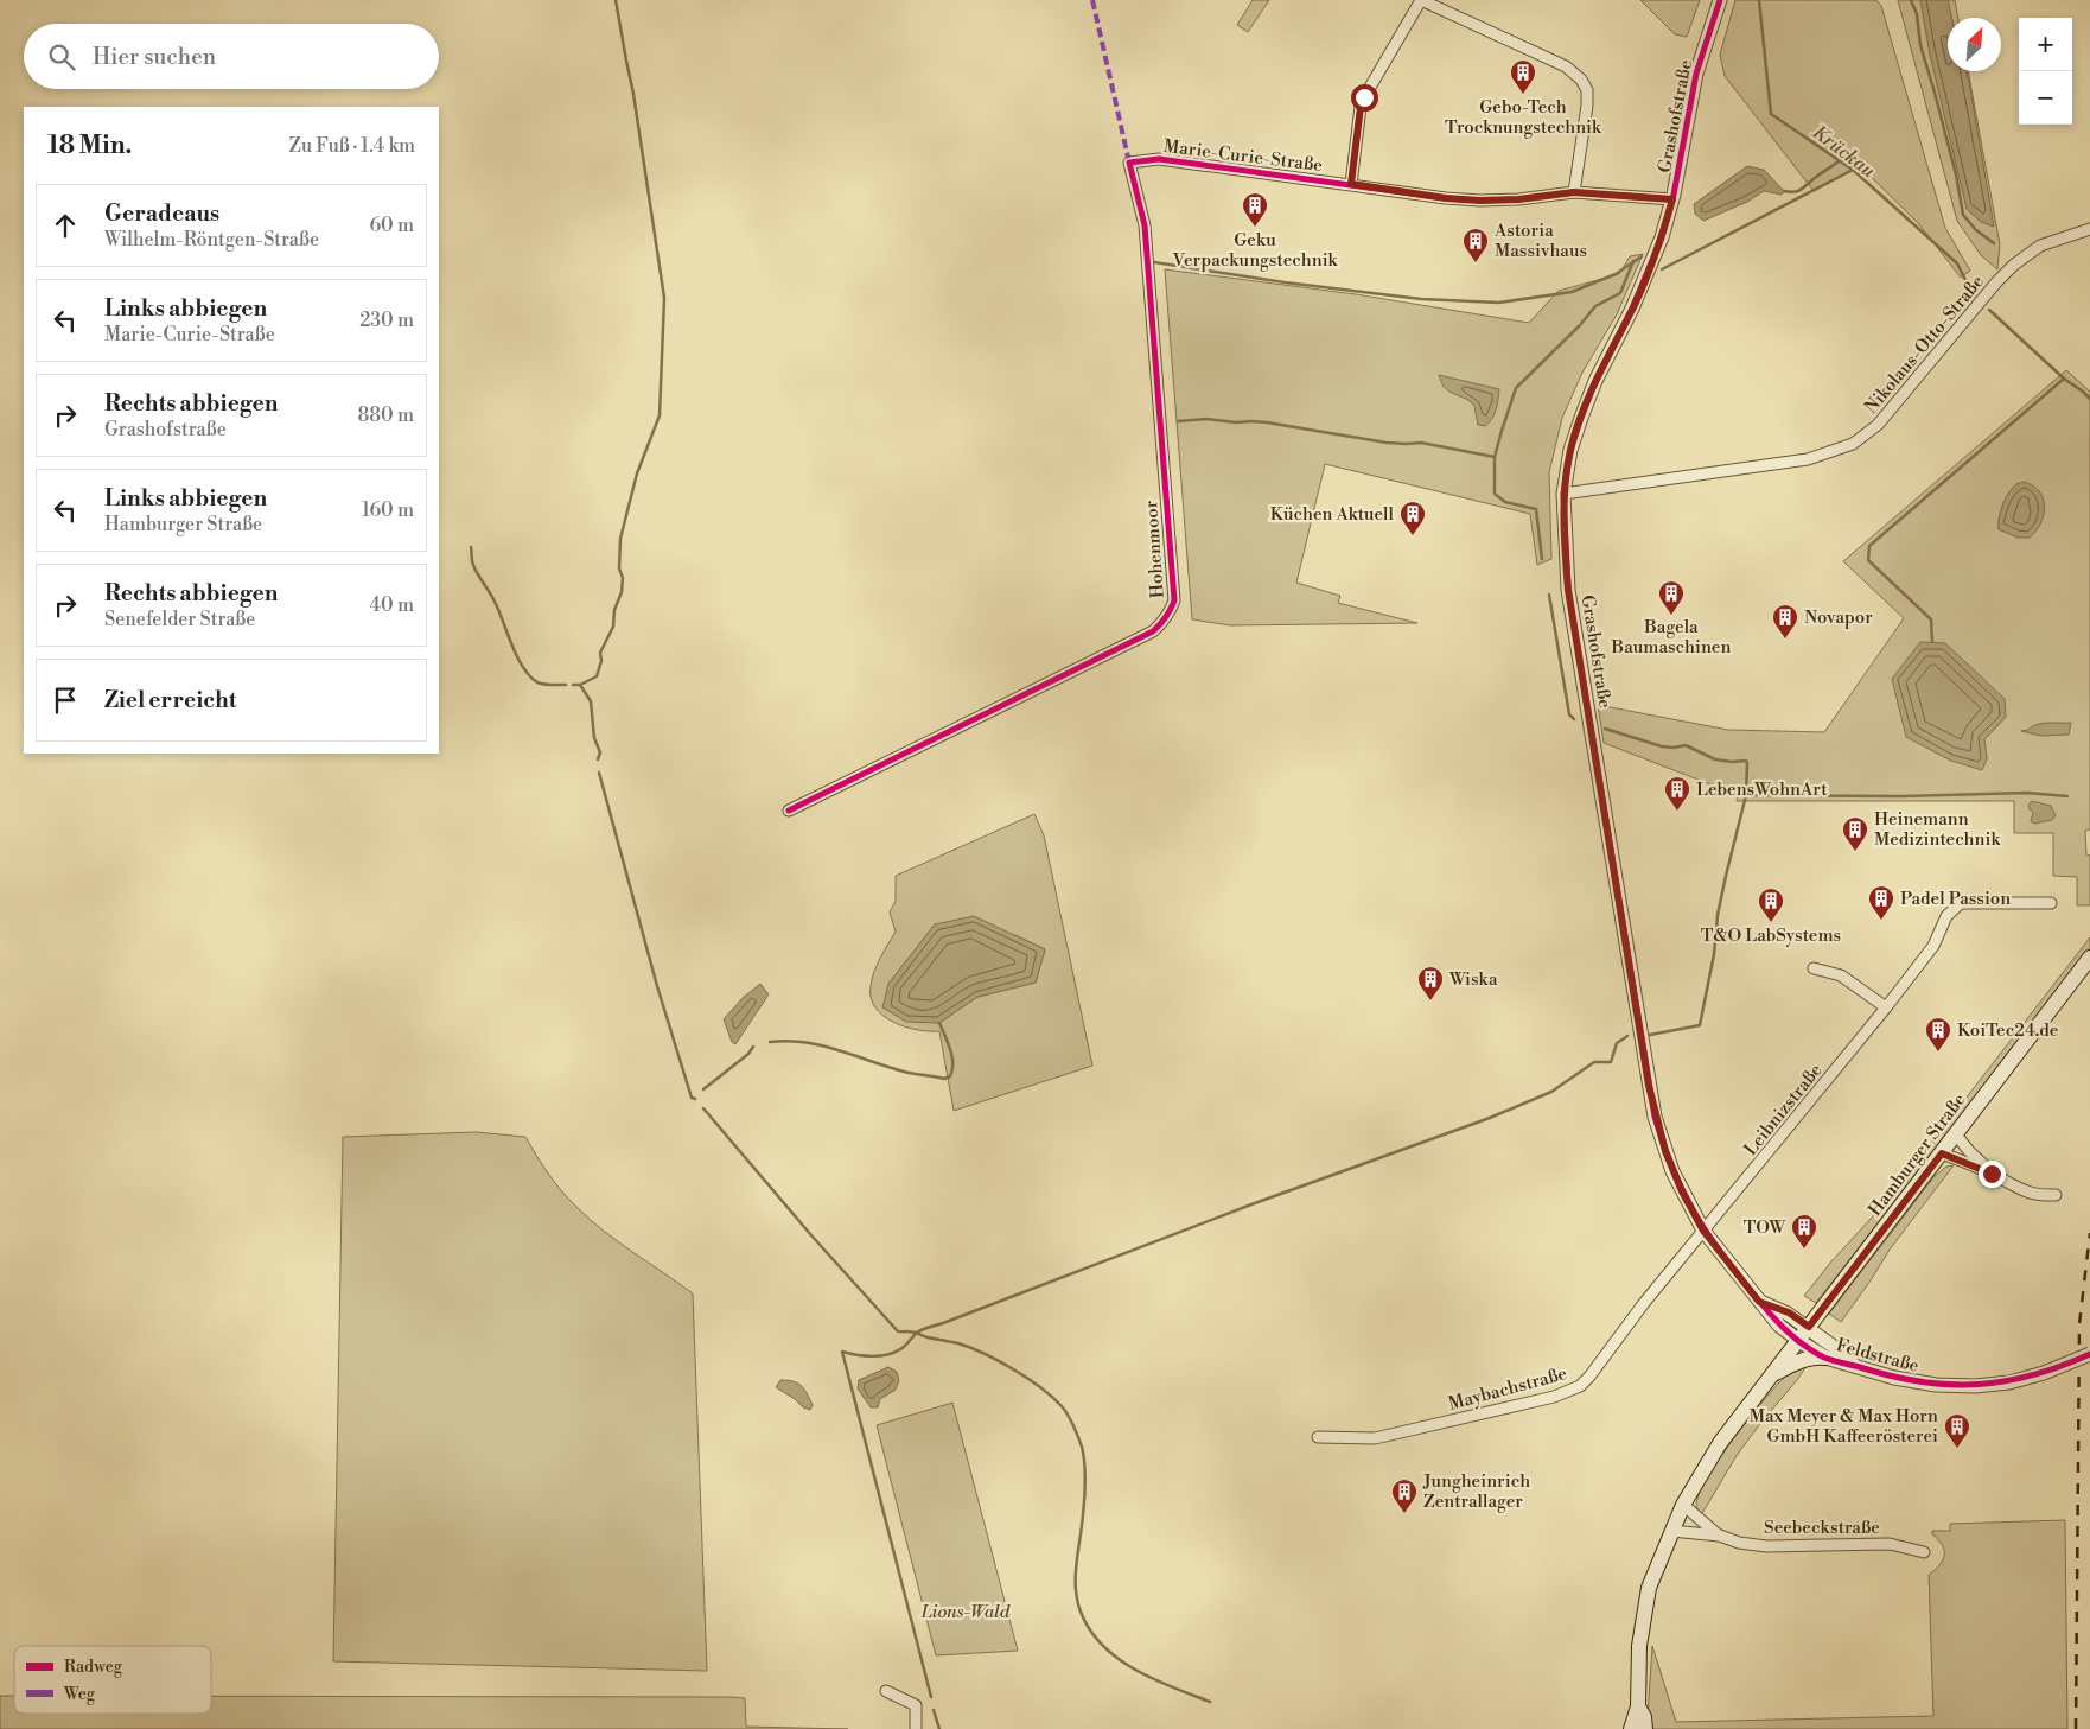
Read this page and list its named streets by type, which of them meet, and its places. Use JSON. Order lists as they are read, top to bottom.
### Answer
{
  "streets": {
    "main road": ["Hamburger Straße"],
    "street": [
      "Grashofstraße",
      "Marie-Curie-Straße",
      "Nikolaus-Otto-Straße",
      "Hohenmoor",
      "Leibnizstraße",
      "Feldstraße",
      "Maybachstraße",
      "Seebeckstraße"
    ]
  },
  "crossings": [
    ["Grashofstraße", "Marie-Curie-Straße"],
    ["Grashofstraße", "Nikolaus-Otto-Straße"],
    ["Grashofstraße", "Leibnizstraße"],
    ["Grashofstraße", "Hamburger Straße"],
    ["Grashofstraße", "Feldstraße"],
    ["Grashofstraße", "Maybachstraße"],
    ["Marie-Curie-Straße", "Hohenmoor"],
    ["Leibnizstraße", "Maybachstraße"],
    ["Hamburger Straße", "Feldstraße"],
    ["Hamburger Straße", "Seebeckstraße"]
  ],
  "water": ["Krückau"],
  "parks": ["Lions-Wald"],
  "places": {
    "building": [
      "Gebo-Tech Trocknungstechnik",
      "Geku Verpackungstechnik",
      "Astoria Massivhaus",
      "Küchen Aktuell",
      "Bagela Baumaschinen",
      "Novapor",
      "LebensWohnArt",
      "Heinemann Medizintechnik",
      "Padel Passion",
      "T&O LabSystems",
      "Wiska",
      "KoiTec24.de",
      "TOW",
      "Max Meyer & Max Horn GmbH Kaffeerösterei",
      "Jungheinrich Zentrallager"
    ]
  },
  "legend": ["Radweg", "Weg"],
  "north": "top right",
  "page": {
    "map_buttons": ["+", "−"],
    "search": "Hier suchen",
    "heading": ["18 Min.", "Zu Fuß · 1.4 km"],
    "list": [
      ["Geradeaus", "Wilhelm-Röntgen-Straße", "60 m"],
      ["Links abbiegen", "Marie-Curie-Straße", "230 m"],
      ["Rechts abbiegen", "Grashofstraße", "880 m"],
      ["Links abbiegen", "Hamburger Straße", "160 m"],
      ["Rechts abbiegen", "Senefelder Straße", "40 m"],
      "Ziel erreicht"
    ]
  }
}
